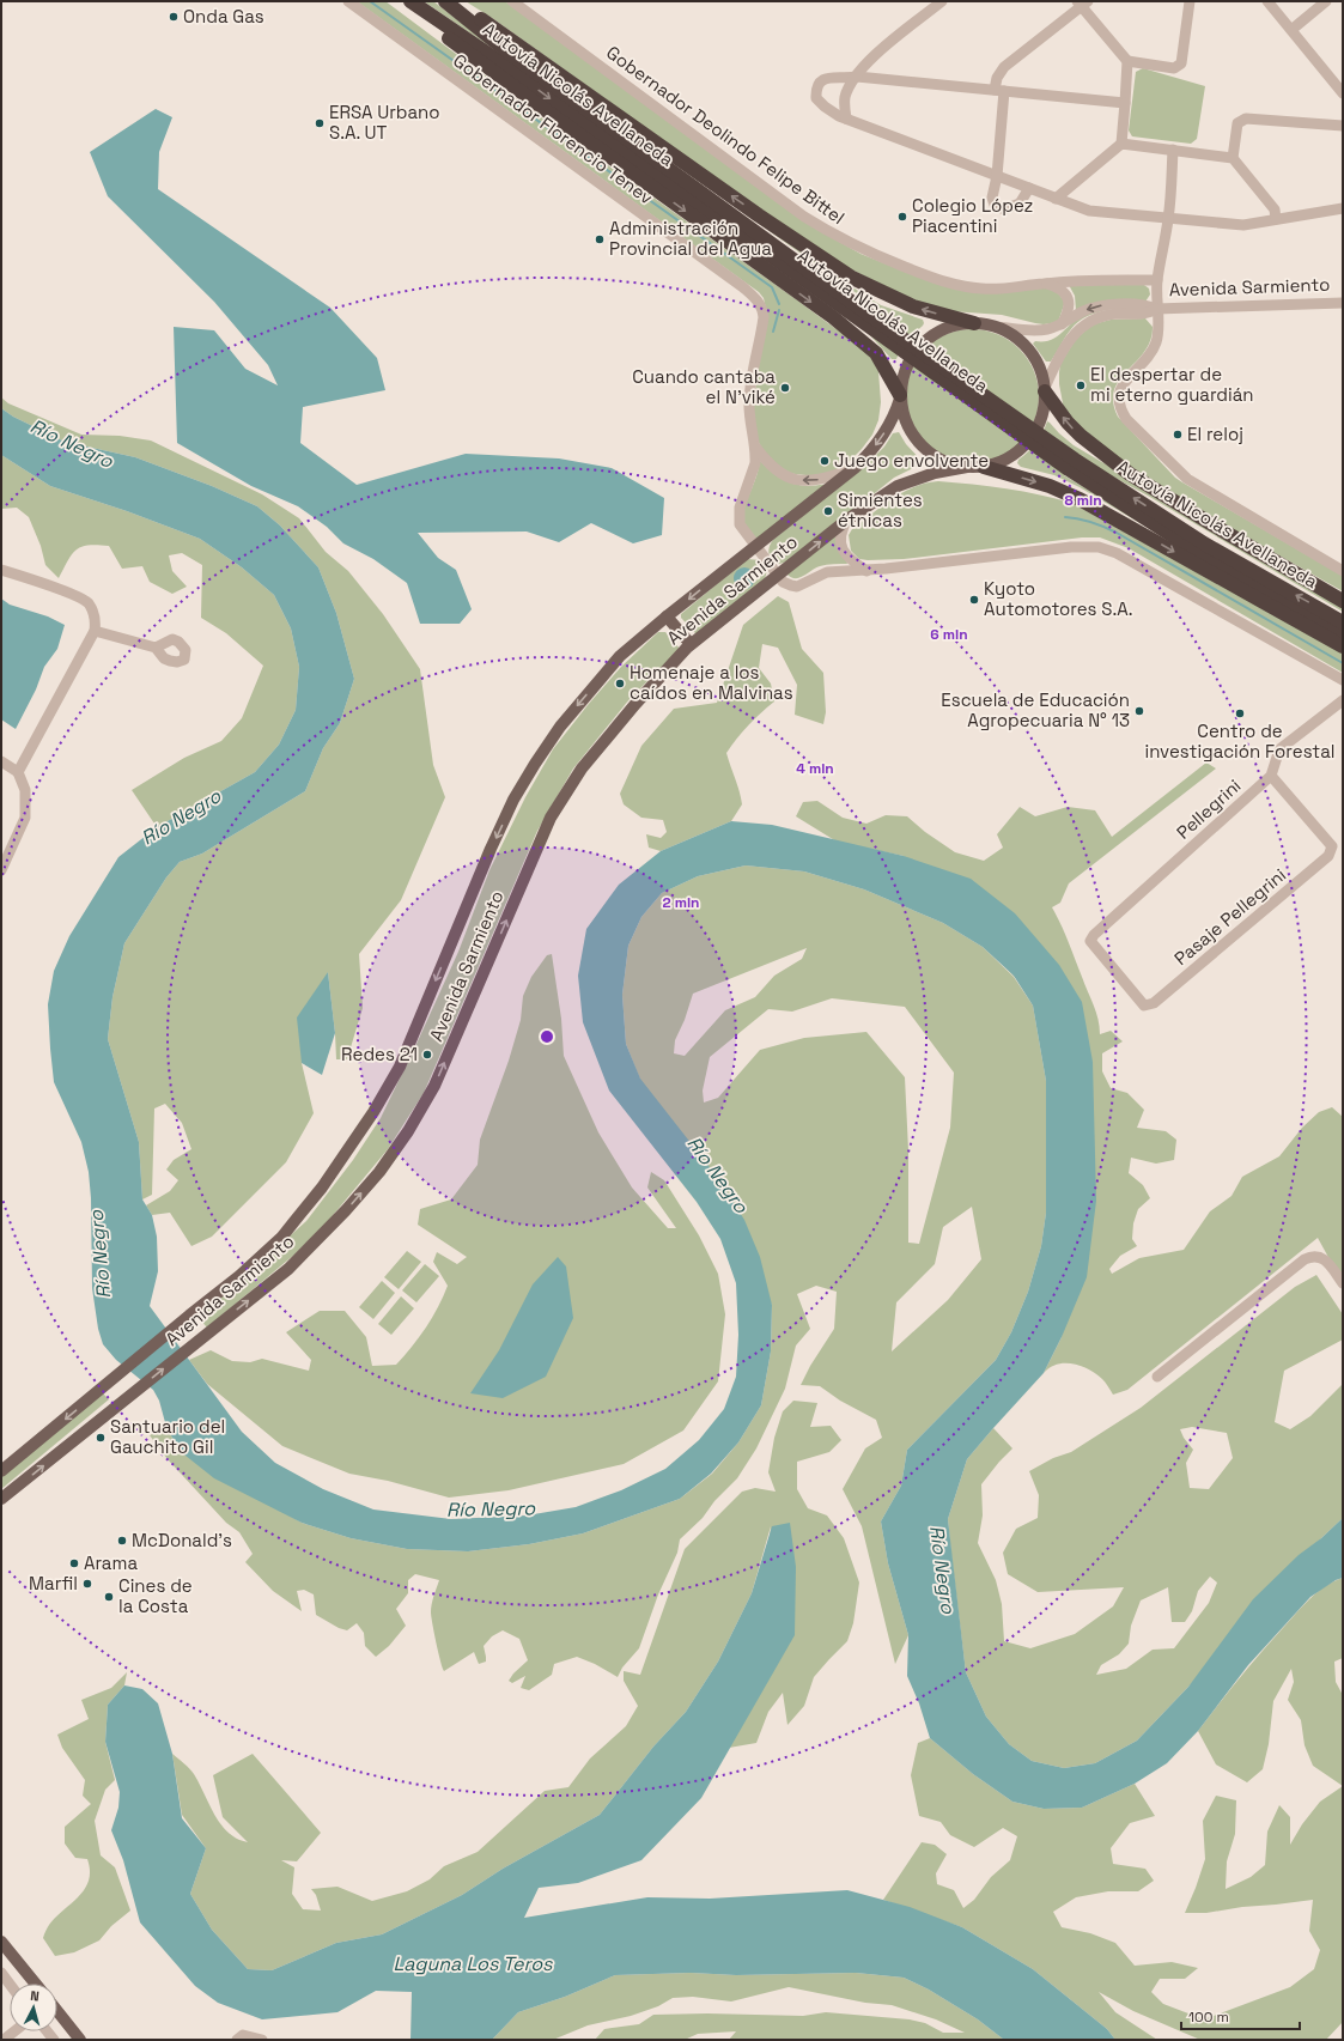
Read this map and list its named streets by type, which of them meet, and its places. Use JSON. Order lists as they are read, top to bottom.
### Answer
{
  "streets": {
    "highway": ["Autovía Nicolás Avellaneda"],
    "main road": ["Avenida Sarmiento"],
    "street": [
      "Gobernador Florencio Tenev",
      "Gobernador Deolindo Felipe Bittel",
      "Pellegrini",
      "Pasaje Pellegrini"
    ]
  },
  "crossings": [
    ["Gobernador Florencio Tenev", "Avenida Sarmiento"],
    ["Pellegrini", "Pasaje Pellegrini"]
  ],
  "water": ["Río Negro", "Laguna Los Teros"],
  "places": [
    "Onda Gas",
    "ERSA Urbano S.A. UT",
    "Colegio López Piacentini",
    "Administración Provincial del Agua",
    "El despertar de mi eterno guardián",
    "Cuando cantaba el N'viké",
    "El reloj",
    "Juego envolvente",
    "Simientes étnicas",
    "Kyoto Automotores S.A.",
    "Homenaje a los caídos en Malvinas",
    "Escuela de Educación Agropecuaria N° 13",
    "Centro de investigación Forestal",
    "Redes 21",
    "Santuario del Gauchito Gil",
    "McDonald's",
    "Arama",
    "Marfil",
    "Cines de la Costa"
  ],
  "scale_bar": "100 m",
  "north": "top",
  "rings": [
    "8 min",
    "6 min",
    "4 min",
    "2 min"
  ]
}
